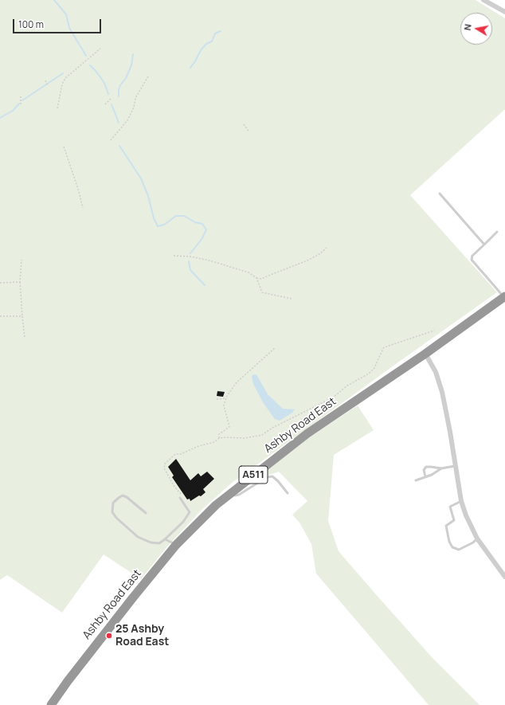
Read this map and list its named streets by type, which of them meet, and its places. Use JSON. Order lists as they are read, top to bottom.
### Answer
{
  "streets": {
    "highway": ["Ashby Road East", "A511"]
  },
  "places": ["25 Ashby Road East"],
  "scale_bar": "100 m",
  "north": "left"
}
